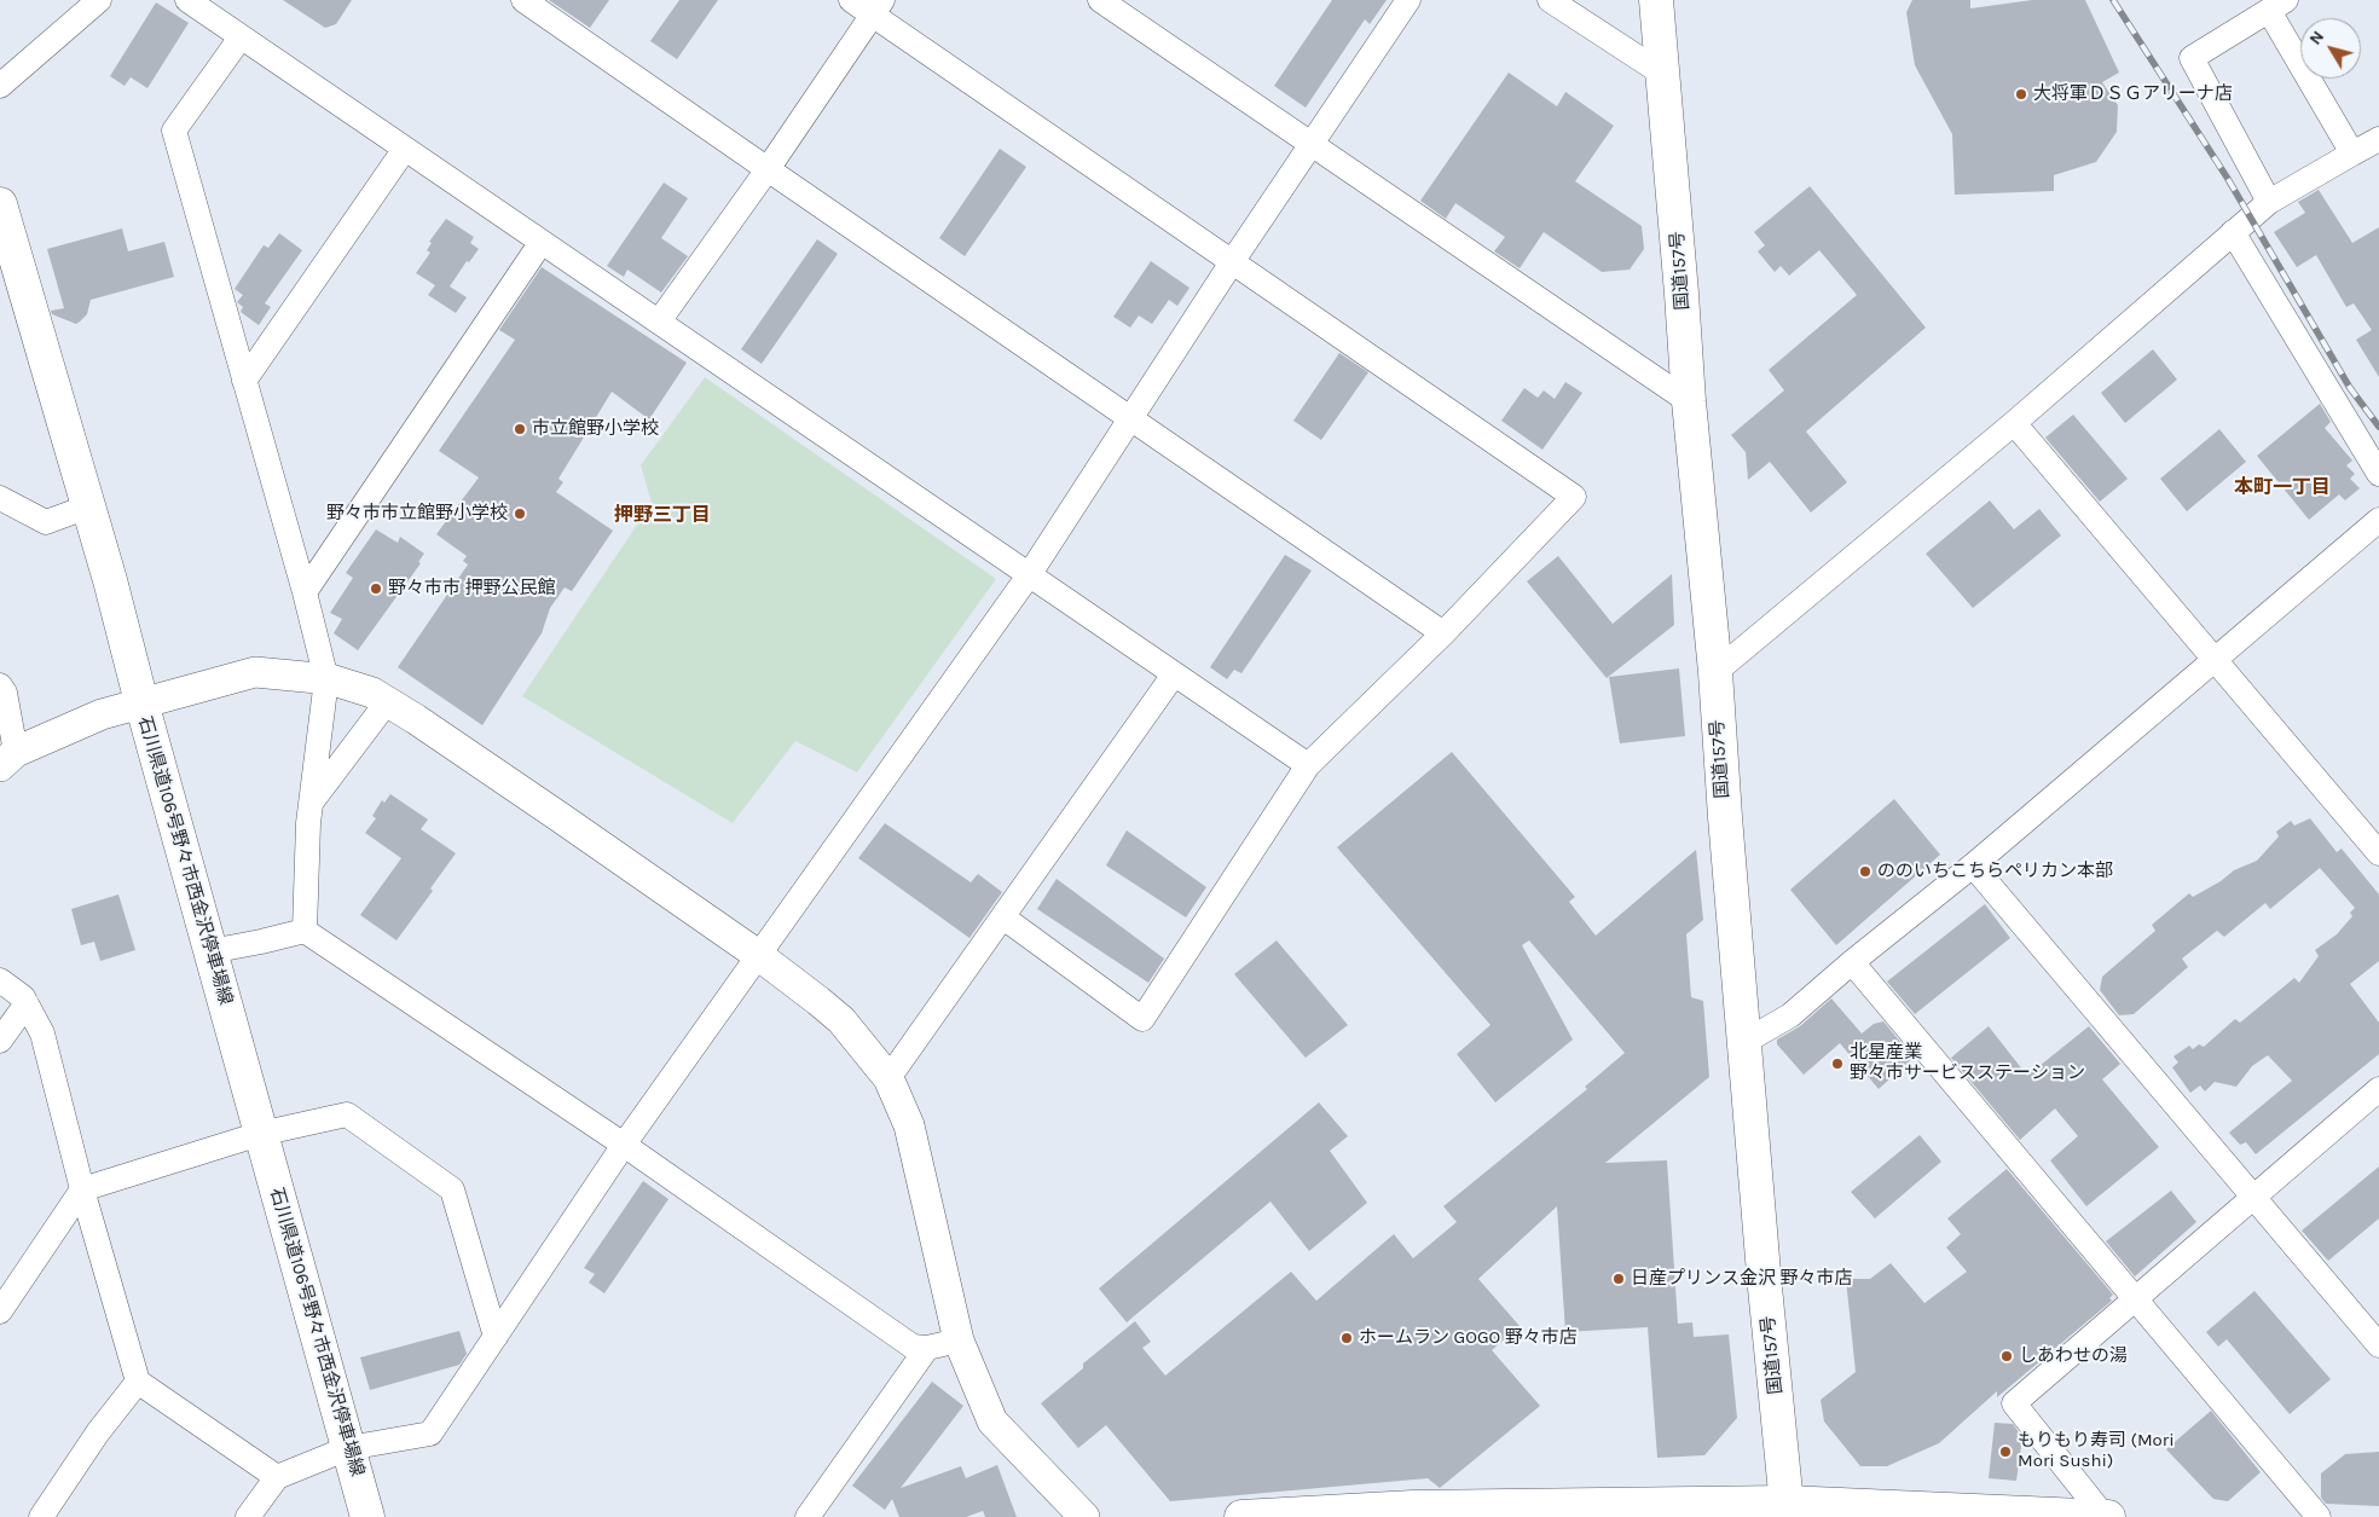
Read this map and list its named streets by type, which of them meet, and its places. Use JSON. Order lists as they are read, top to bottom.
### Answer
{
  "streets": {
    "main road": ["国道157号", "石川県道106号野々市西金沢停車場線"]
  },
  "districts": ["本町一丁目", "押野三丁目"],
  "places": [
    "大将軍ＤＳＧアリーナ店",
    "市立館野小学校",
    "野々市市立館野小学校",
    "野々市市 押野公民館",
    "ののいちこちらペリカン本部",
    "北星産業 野々市サービスステーション",
    "日産プリンス金沢 野々市店",
    "ホームラン GOGO 野々市店",
    "しあわせの湯",
    "もりもり寿司 (Mori Mori Sushi)"
  ],
  "north": "top left"
}
